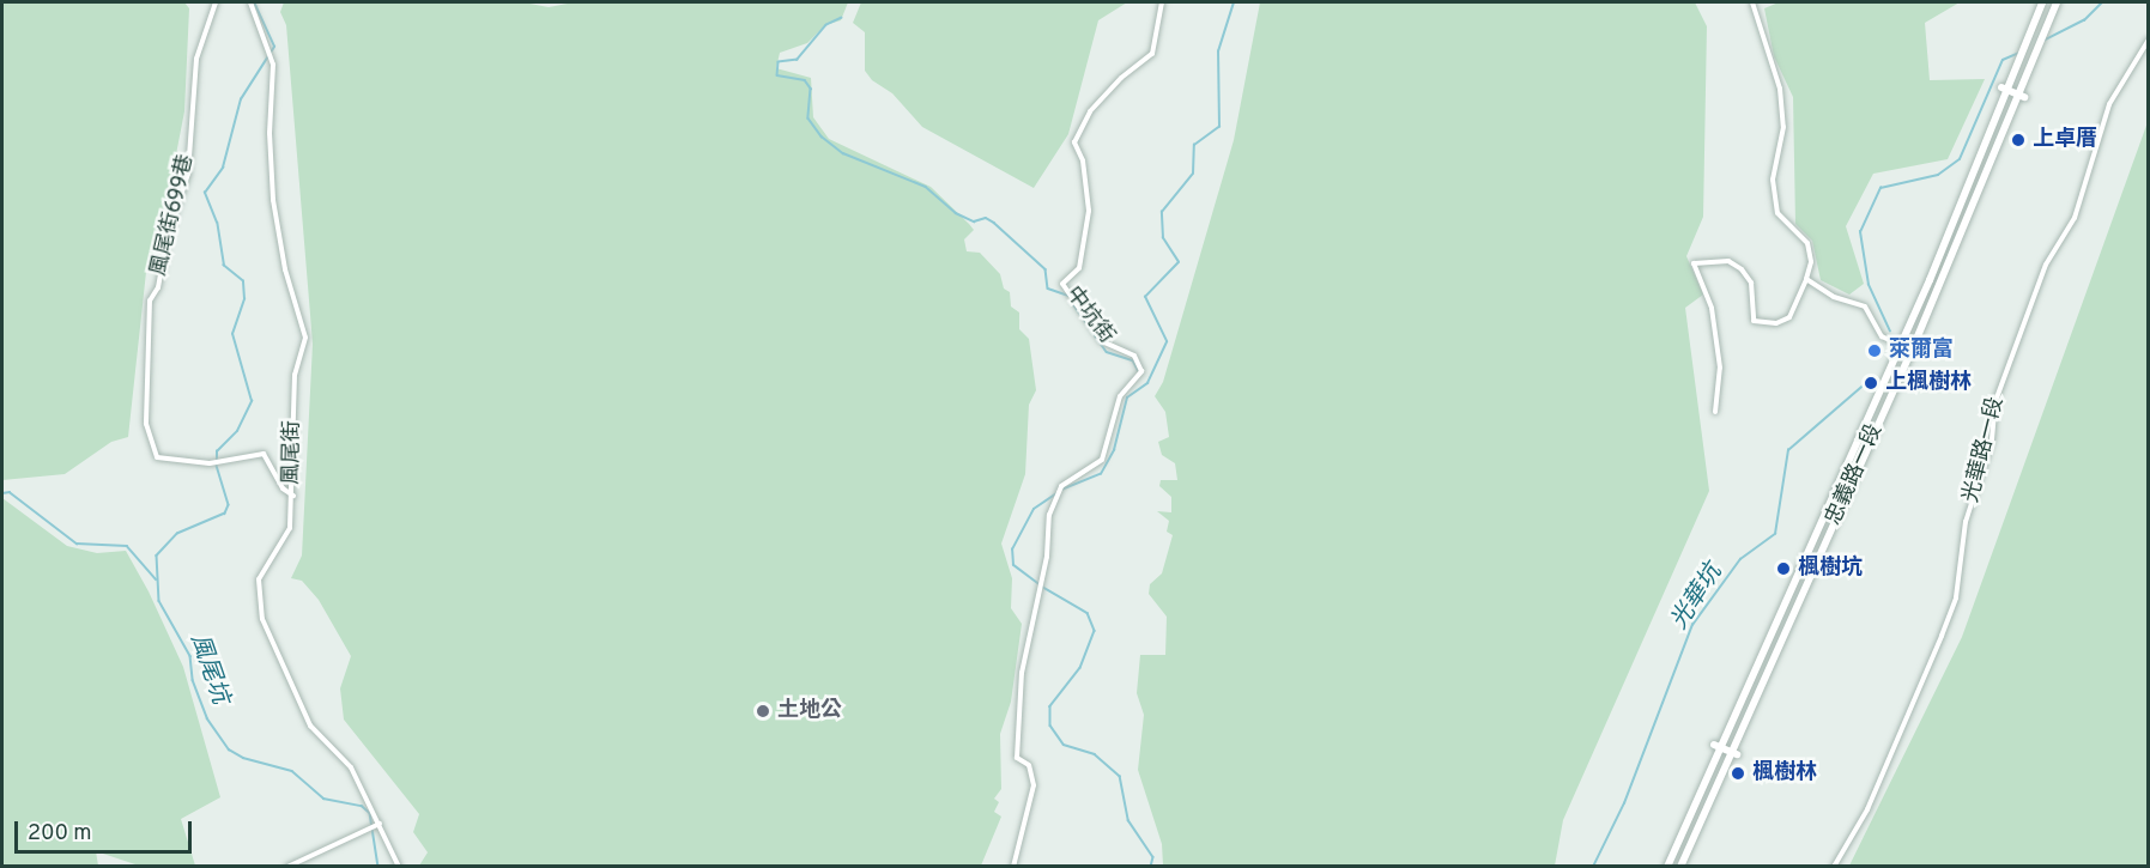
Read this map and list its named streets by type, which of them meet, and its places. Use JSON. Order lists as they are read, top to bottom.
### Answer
{
  "streets": {
    "main road": ["忠義路一段"],
    "street": [
      "風尾街699巷",
      "中坑街",
      "光華路一段",
      "風尾街"
    ]
  },
  "crossings": [
    ["風尾街699巷", "風尾街"]
  ],
  "water": ["光華坑", "風尾坑"],
  "places": [
    "上卓厝",
    "萊爾富",
    "上楓樹林",
    "楓樹坑",
    "土地公",
    "楓樹林"
  ],
  "scale_bar": "200 m"
}
